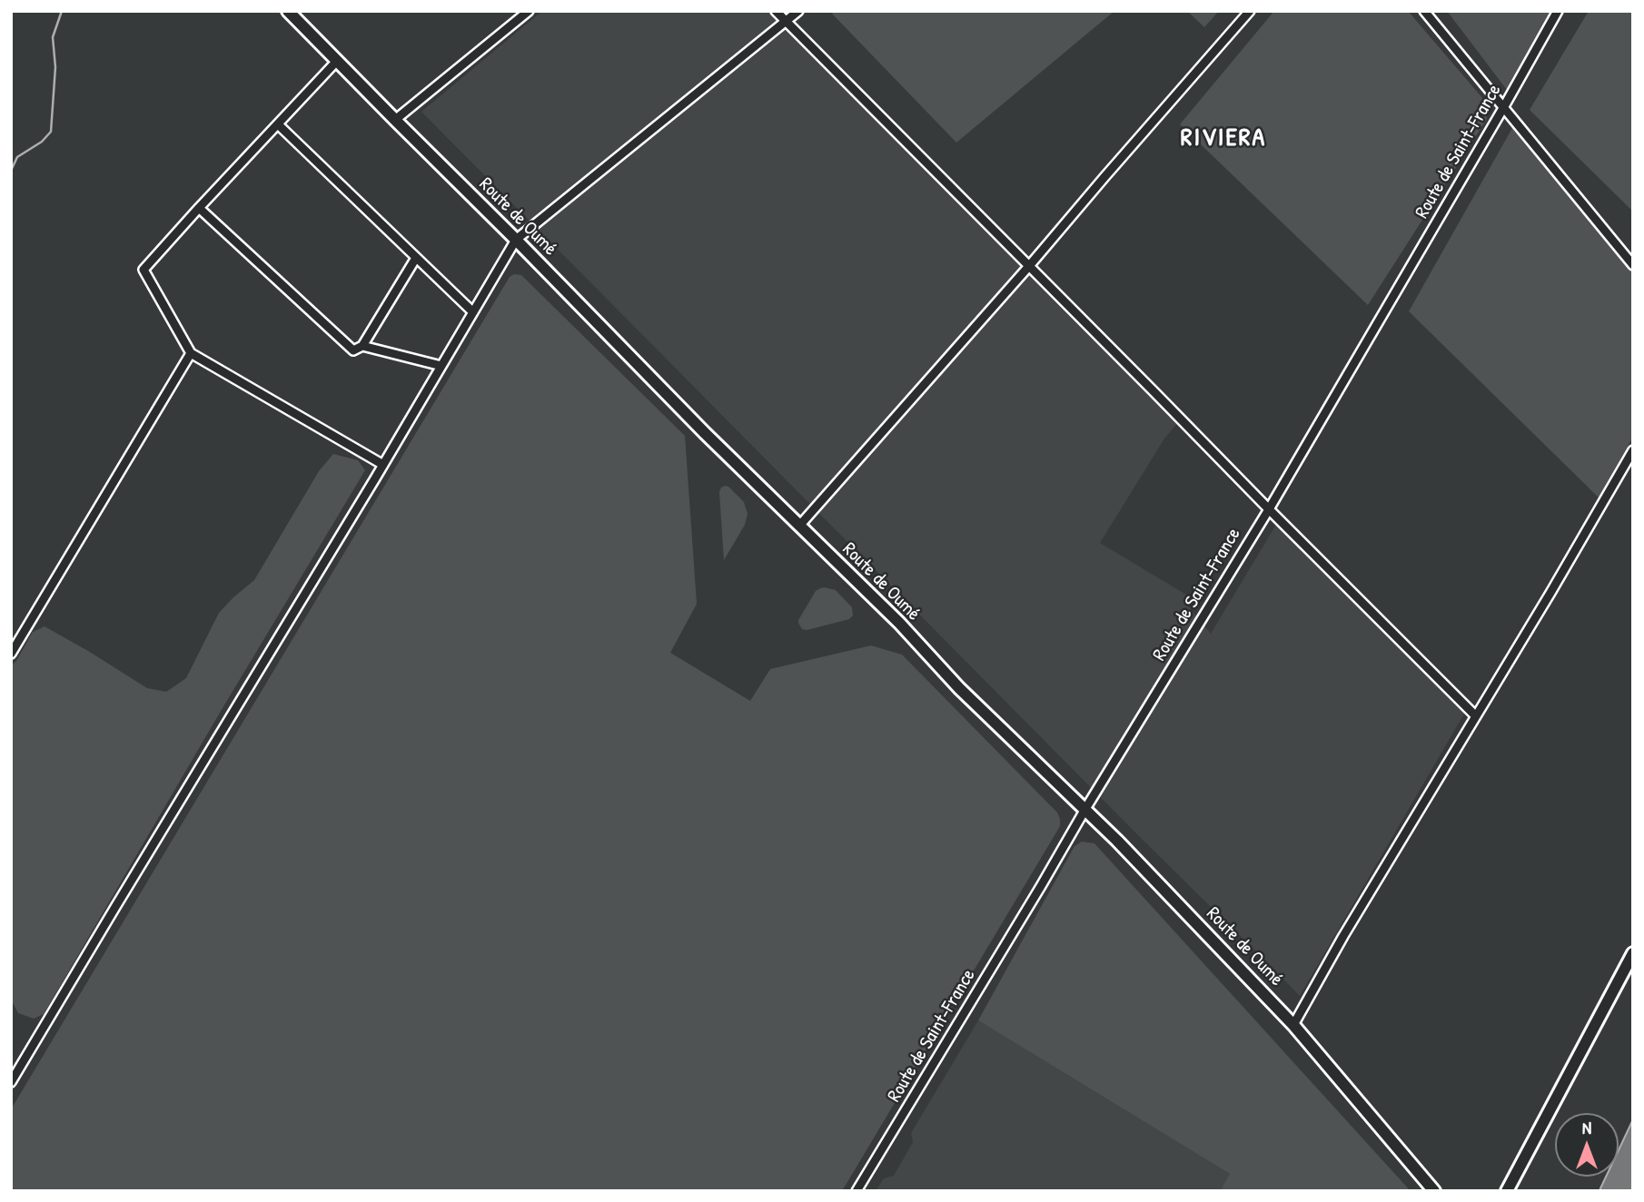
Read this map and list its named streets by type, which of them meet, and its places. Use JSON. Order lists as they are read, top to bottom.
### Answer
{
  "streets": {
    "main road": ["Route de Oumé"],
    "street": ["Route de Saint-France"]
  },
  "crossings": [
    ["Route de Saint-France", "Route de Oumé"]
  ],
  "districts": ["RIVIERA"],
  "north": "top"
}
